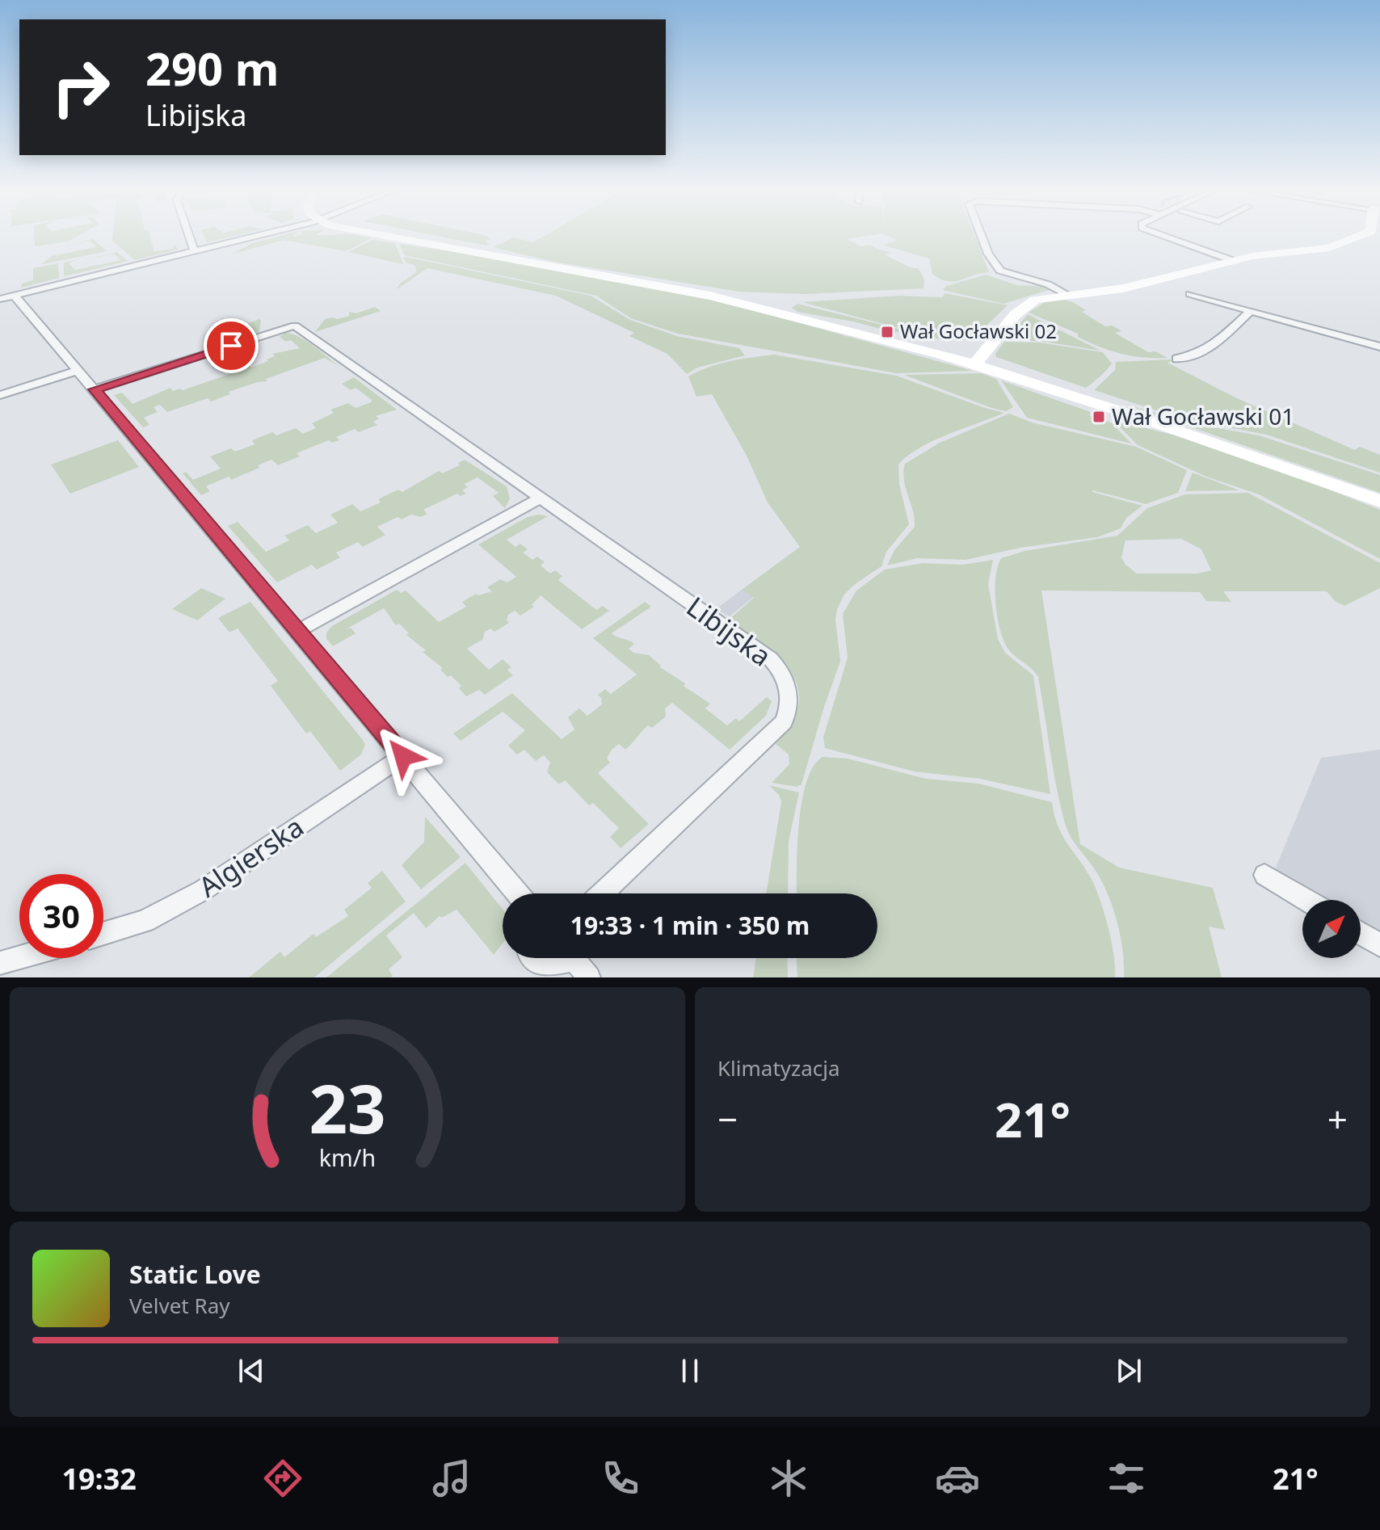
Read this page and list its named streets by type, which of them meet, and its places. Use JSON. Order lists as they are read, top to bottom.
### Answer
{
  "streets": {
    "street": ["Libijska", "Algierska"]
  },
  "places": {
    "transit": ["Wał Gocławski 02", "Wał Gocławski 01"]
  },
  "north": "top right",
  "page": {
    "turn": ["290 m", "Libijska"],
    "limit": "30",
    "trip": "19:33 · 1 min · 350 m",
    "tile": "Klimatyzacja",
    "heat": ["−", "21°", "+"],
    "song": ["Static Love", "Velvet Ray"],
    "tabs": ["19:32", "21°"],
    "gauge": ["23", "km/h"]
  }
}
